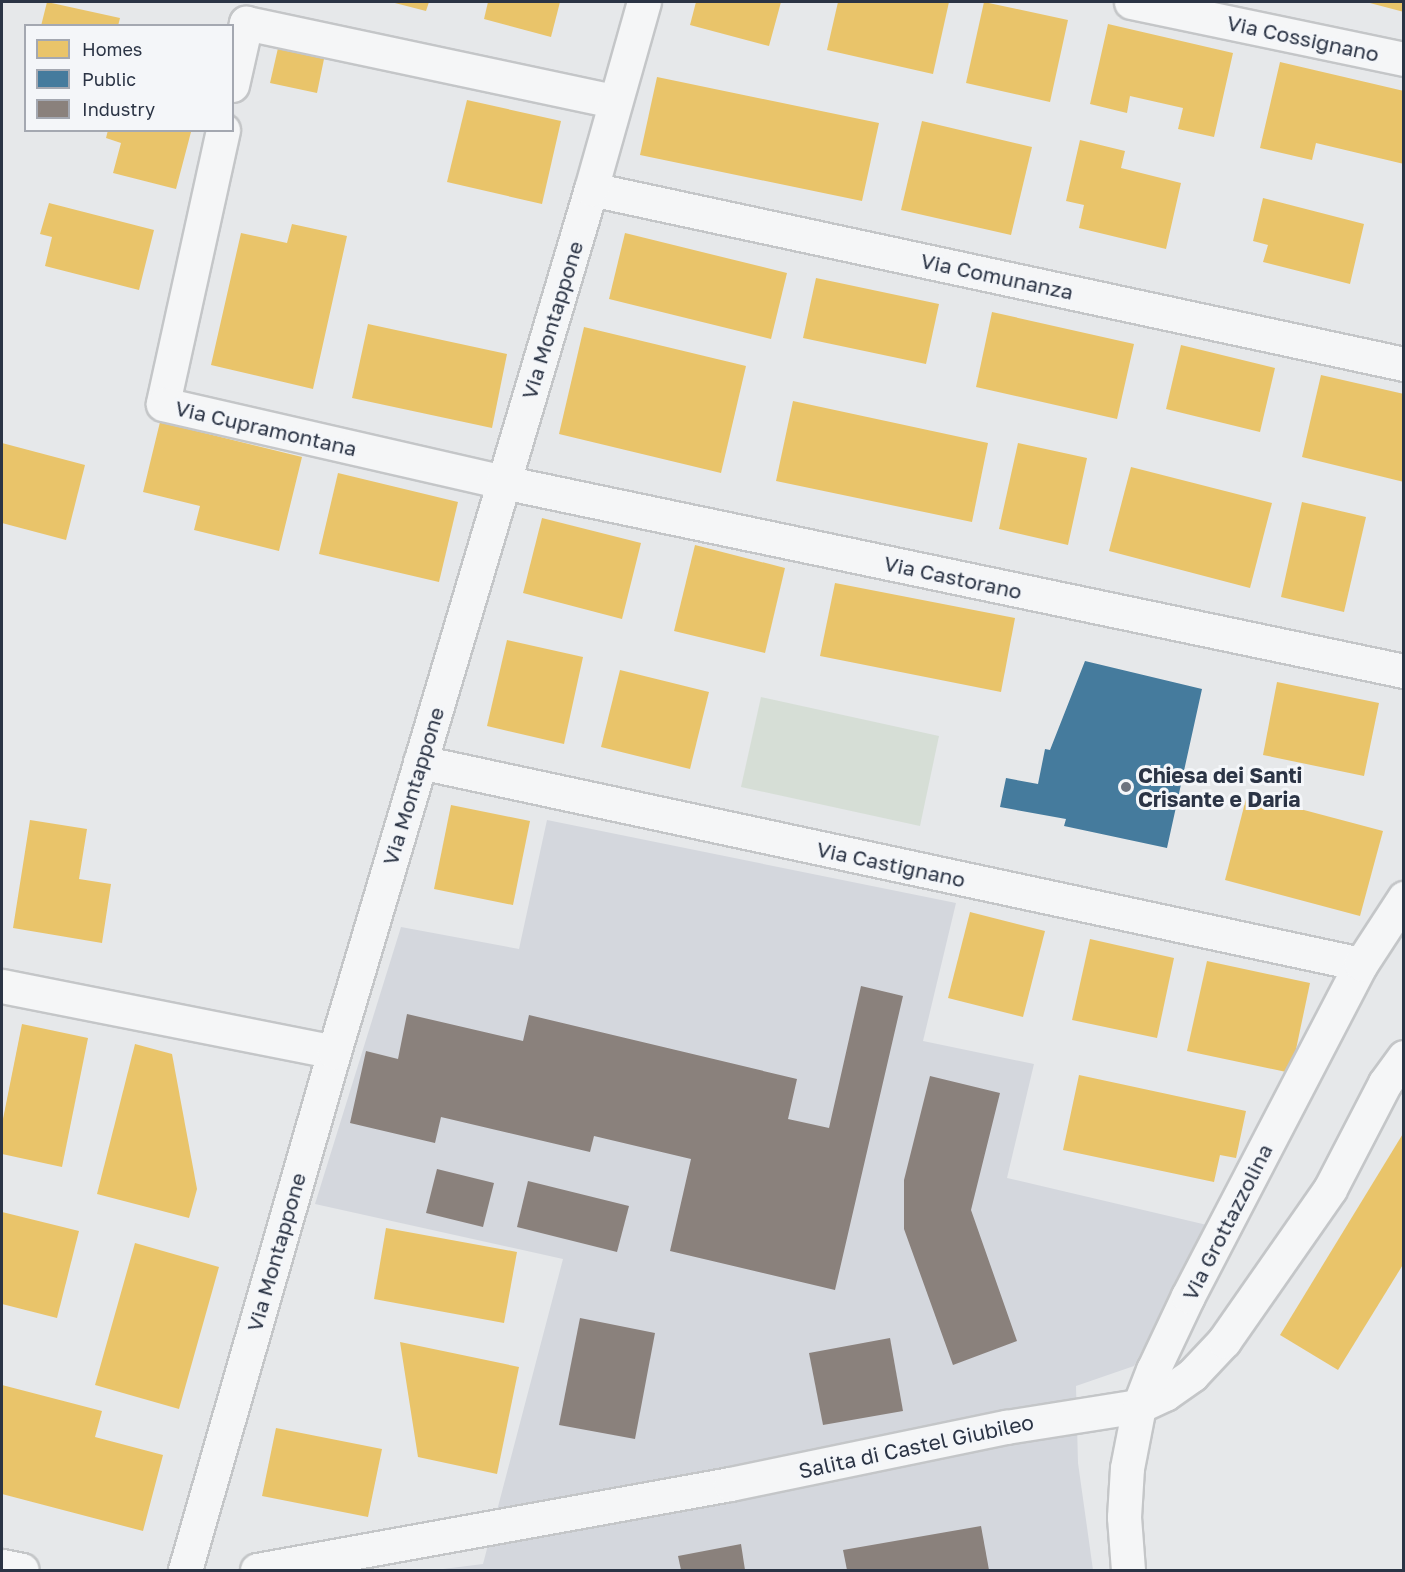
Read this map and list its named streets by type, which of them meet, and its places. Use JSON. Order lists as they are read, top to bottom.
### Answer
{
  "streets": {
    "street": [
      "Via Cossignano",
      "Via Comunanza",
      "Via Montappone",
      "Via Cupramontana",
      "Via Castorano",
      "Via Castignano",
      "Via Grottazzolina",
      "Salita di Castel Giubileo"
    ]
  },
  "crossings": [
    ["Via Comunanza", "Via Montappone"],
    ["Via Montappone", "Via Cupramontana"],
    ["Via Montappone", "Via Castorano"],
    ["Via Montappone", "Via Castignano"],
    ["Via Cupramontana", "Via Castorano"],
    ["Via Castignano", "Via Grottazzolina"],
    ["Via Grottazzolina", "Salita di Castel Giubileo"]
  ],
  "places": ["Chiesa dei Santi Crisante e Daria"],
  "legend": ["Homes", "Public", "Industry"]
}
